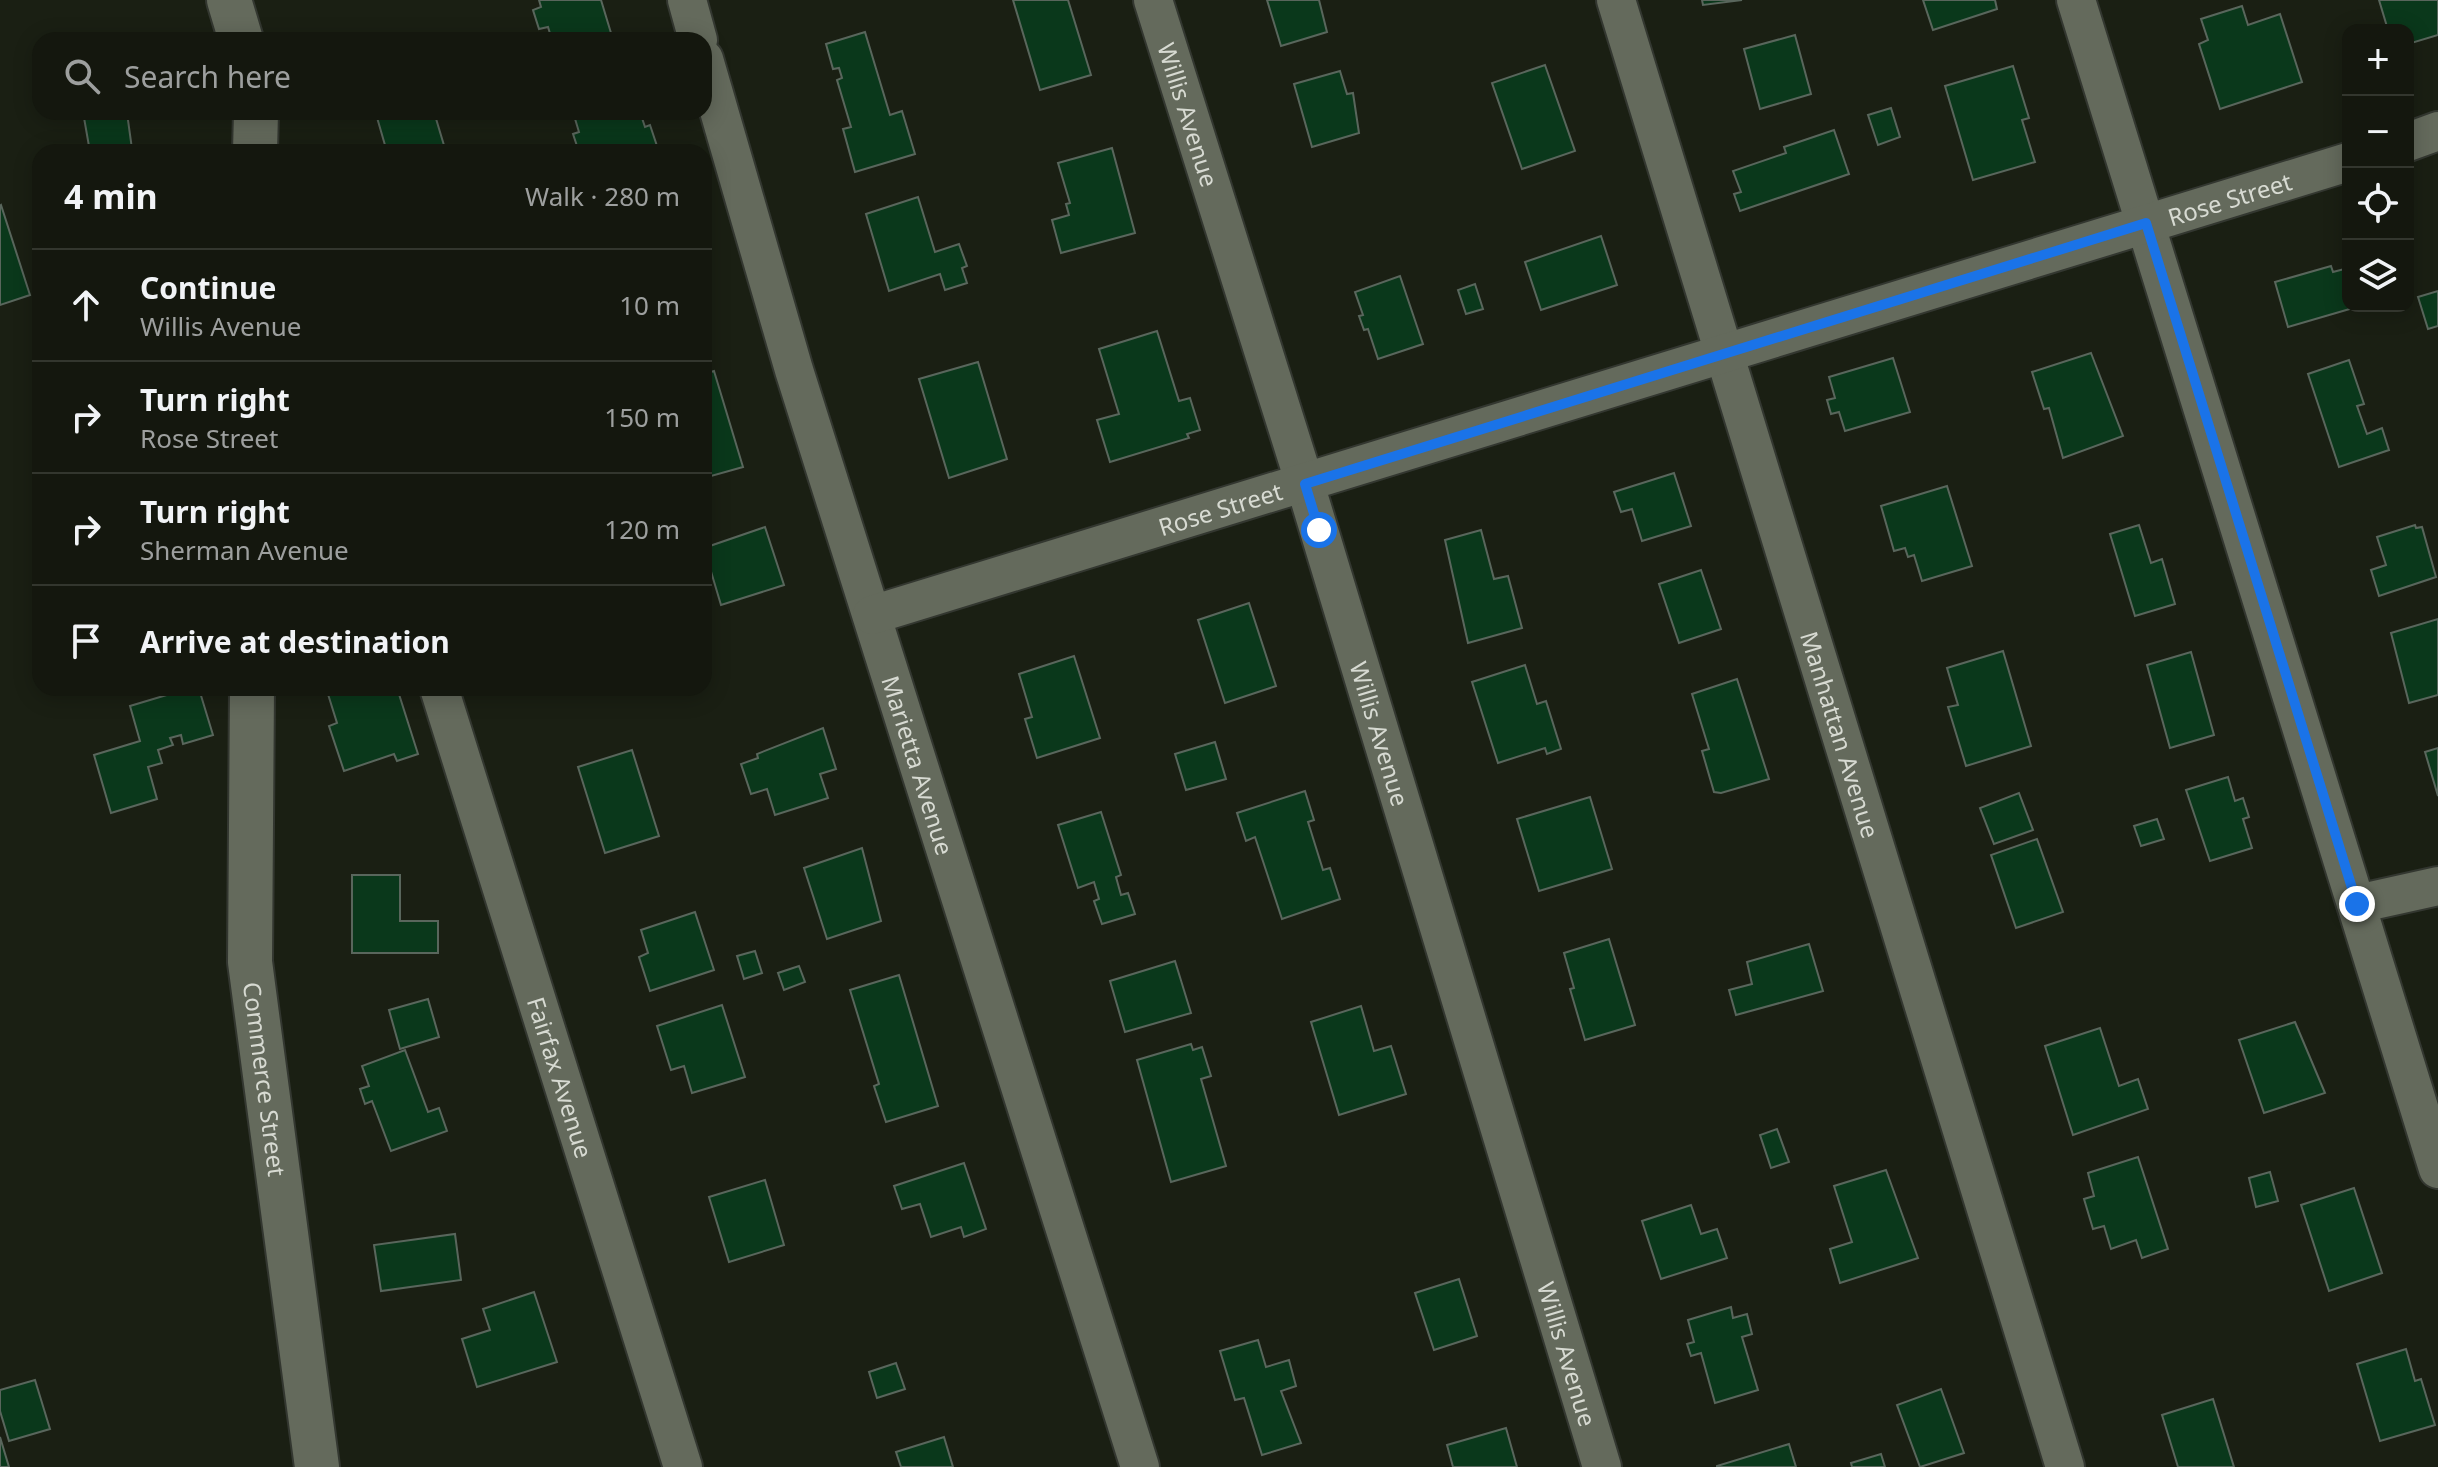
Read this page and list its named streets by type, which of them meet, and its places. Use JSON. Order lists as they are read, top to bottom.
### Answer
{
  "streets": {
    "street": [
      "Willis Avenue",
      "Rose Street",
      "Manhattan Avenue",
      "Marietta Avenue",
      "Fairfax Avenue",
      "Commerce Street"
    ]
  },
  "crossings": [
    ["Willis Avenue", "Rose Street"],
    ["Rose Street", "Manhattan Avenue"],
    ["Rose Street", "Marietta Avenue"]
  ],
  "page": {
    "map_buttons": ["+", "−"],
    "search": "Search here",
    "heading": ["4 min", "Walk · 280 m"],
    "list": [
      ["Continue", "Willis Avenue", "10 m"],
      ["Turn right", "Rose Street", "150 m"],
      ["Turn right", "Sherman Avenue", "120 m"],
      "Arrive at destination"
    ]
  }
}
